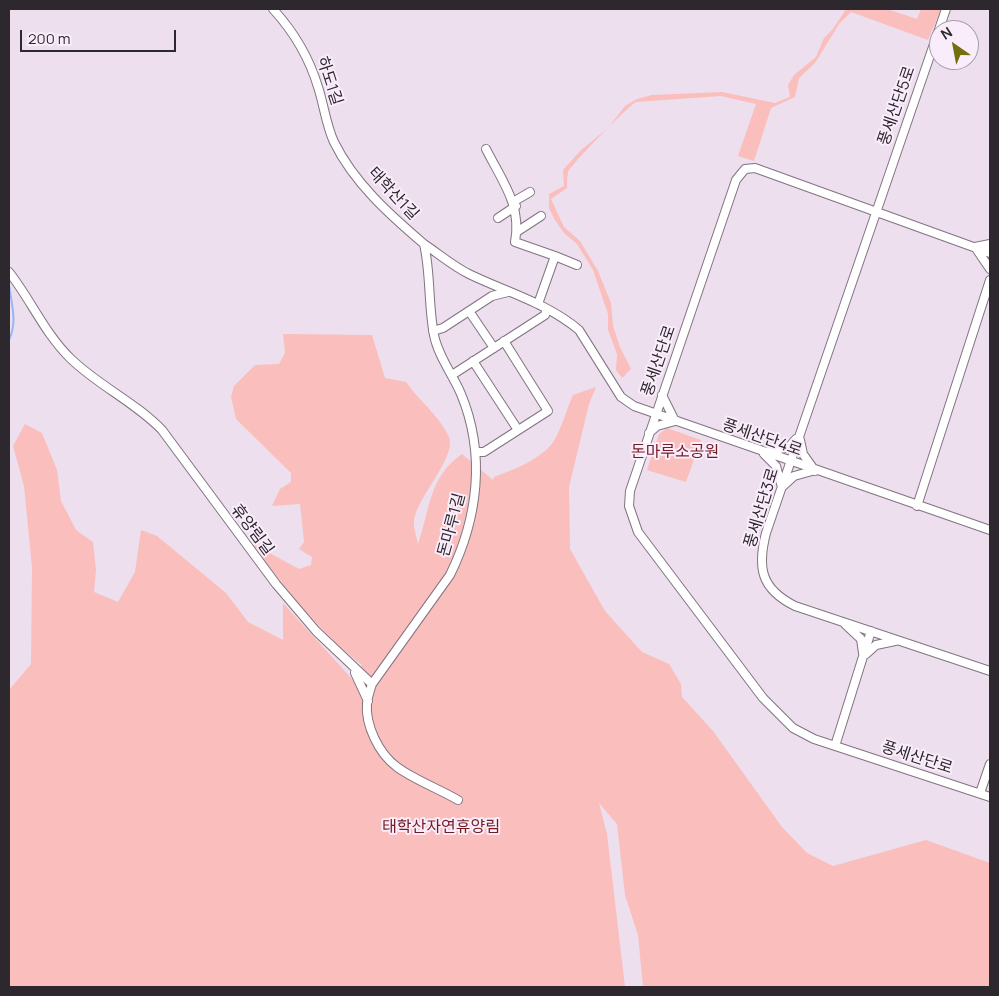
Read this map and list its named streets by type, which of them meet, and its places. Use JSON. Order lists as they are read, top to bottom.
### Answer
{
  "streets": {
    "street": [
      "하도1길",
      "풍세산단5로",
      "태학산1길",
      "풍세산단로",
      "풍세산단4로",
      "풍세산단3로",
      "돈마루1길",
      "휴양림길"
    ]
  },
  "crossings": [
    ["하도1길", "태학산1길"],
    ["풍세산단5로", "풍세산단로"],
    ["풍세산단5로", "풍세산단3로"],
    ["태학산1길", "풍세산단4로"],
    ["태학산1길", "돈마루1길"],
    ["풍세산단로", "풍세산단4로"],
    ["풍세산단로", "풍세산단3로"],
    ["풍세산단4로", "풍세산단3로"],
    ["돈마루1길", "휴양림길"]
  ],
  "parks": ["돈마루소공원", "태학산자연휴양림"],
  "scale_bar": "200 m",
  "north": "top left"
}
